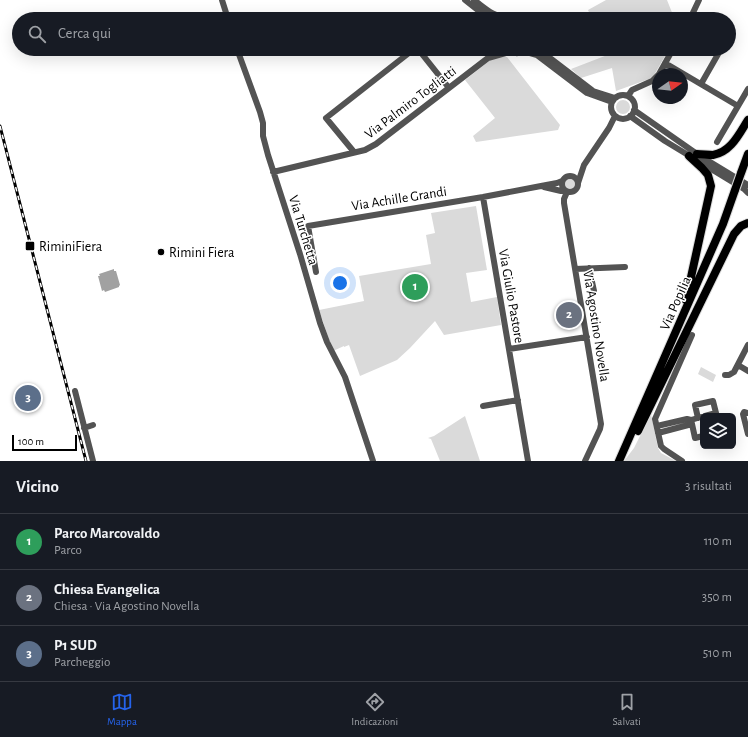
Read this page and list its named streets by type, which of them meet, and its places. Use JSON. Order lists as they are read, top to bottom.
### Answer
{
  "streets": {
    "main road": ["Via Popilia"],
    "street": [
      "Via Palmiro Togliatti",
      "Via Achille Grandi",
      "Via Turchetta",
      "Via Giulio Pastore",
      "Via Agostino Novella"
    ]
  },
  "crossings": [
    ["Via Palmiro Togliatti", "Via Turchetta"],
    ["Via Achille Grandi", "Via Giulio Pastore"],
    ["Via Achille Grandi", "Via Agostino Novella"]
  ],
  "places": {
    "transit": ["RiminiFiera"],
    "other": ["Rimini Fiera"]
  },
  "scale_bar": "100 m",
  "north": "right",
  "page": {
    "search": "Cerca qui",
    "pins": ["1", "2", "3"],
    "scale": "100 m",
    "heading": ["Vicino", "3 risultati"],
    "list": [
      {
        "mark": "1",
        "name": "Parco Marcovaldo",
        "note": "Parco",
        "value": "110 m"
      },
      {
        "mark": "2",
        "name": "Chiesa Evangelica",
        "note": "Chiesa · Via Agostino Novella",
        "value": "350 m"
      },
      {
        "mark": "3",
        "name": "P1 SUD",
        "note": "Parcheggio",
        "value": "510 m"
      }
    ],
    "nav": ["Mappa", "Indicazioni", "Salvati"]
  }
}
